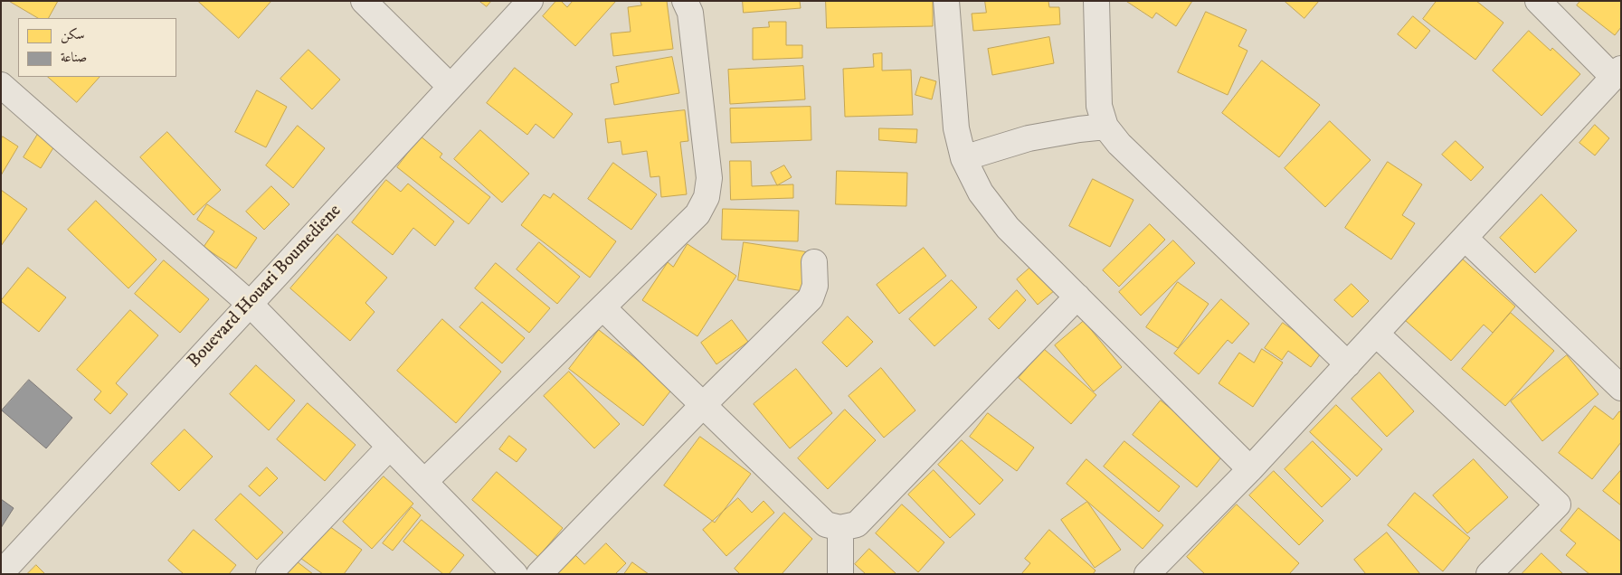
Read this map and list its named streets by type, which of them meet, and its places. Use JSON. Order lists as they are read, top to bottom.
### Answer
{
  "streets": {
    "street": ["Bouevard Houari Boumediene"]
  },
  "legend": ["سكن", "صناعة"]
}
